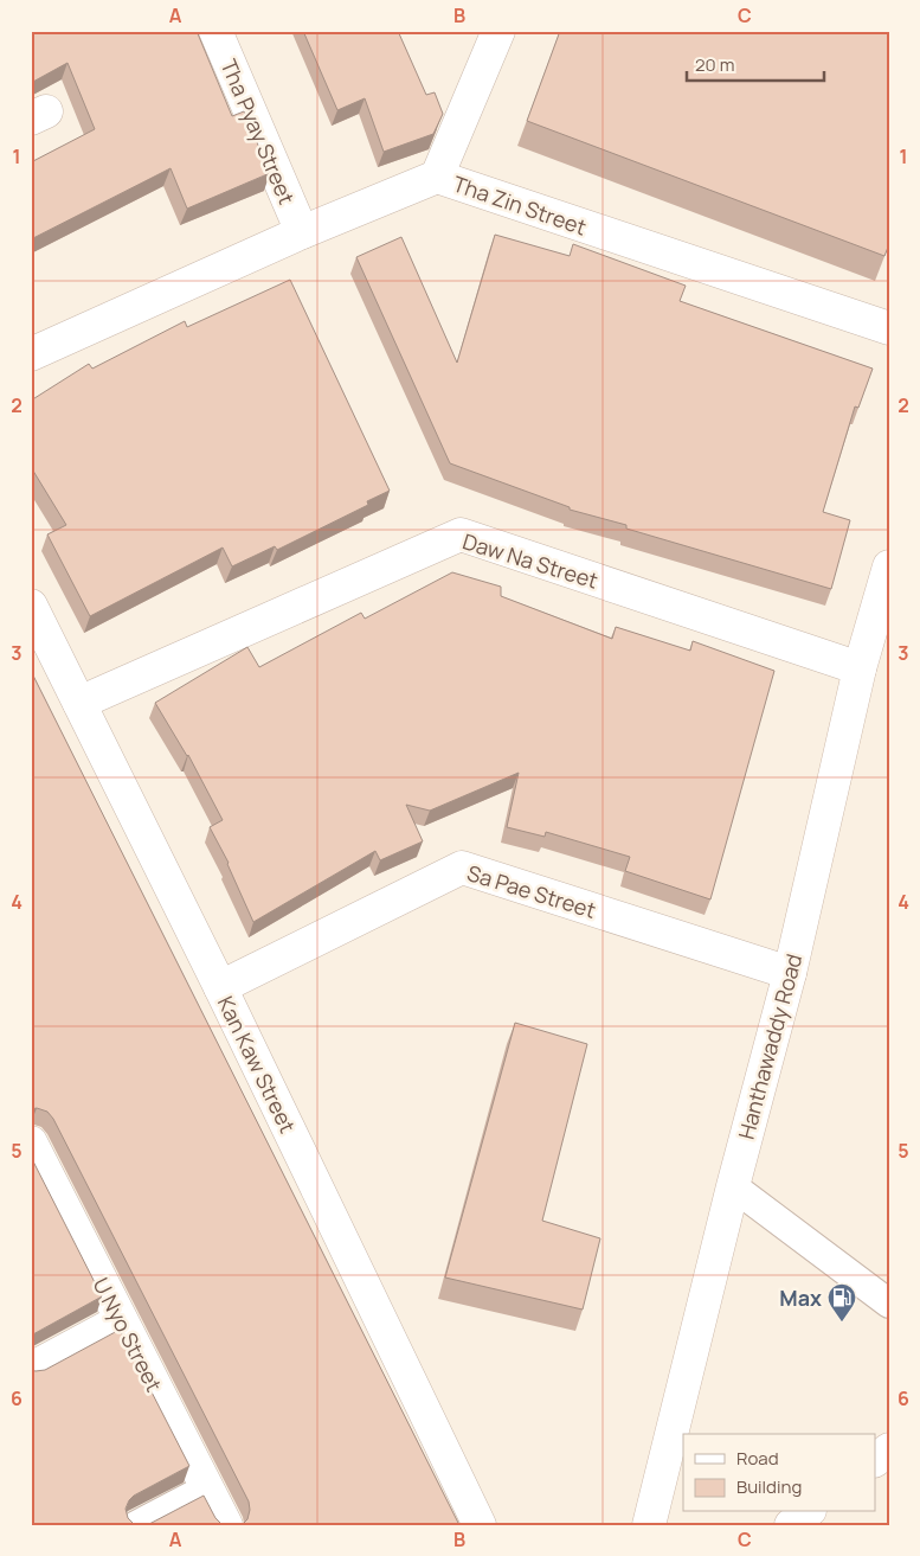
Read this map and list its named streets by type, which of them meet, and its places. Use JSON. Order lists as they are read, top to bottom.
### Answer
{
  "streets": {
    "street": [
      "Tha Pyay Street",
      "Tha Zin Street",
      "Daw Na Street",
      "Sa Pae Street",
      "Hanthawaddy Road",
      "Kan Kaw Street",
      "U Nyo Street"
    ]
  },
  "crossings": [
    ["Tha Pyay Street", "Tha Zin Street"],
    ["Daw Na Street", "Hanthawaddy Road"],
    ["Daw Na Street", "Kan Kaw Street"],
    ["Sa Pae Street", "Hanthawaddy Road"],
    ["Sa Pae Street", "Kan Kaw Street"]
  ],
  "places": {
    "fuel station": ["Max"]
  },
  "legend": ["Road", "Building"],
  "scale_bar": "20 m",
  "grid": {
    "columns": ["A", "B", "C"],
    "rows": [
      "1",
      "2",
      "3",
      "4",
      "5",
      "6"
    ]
  }
}
